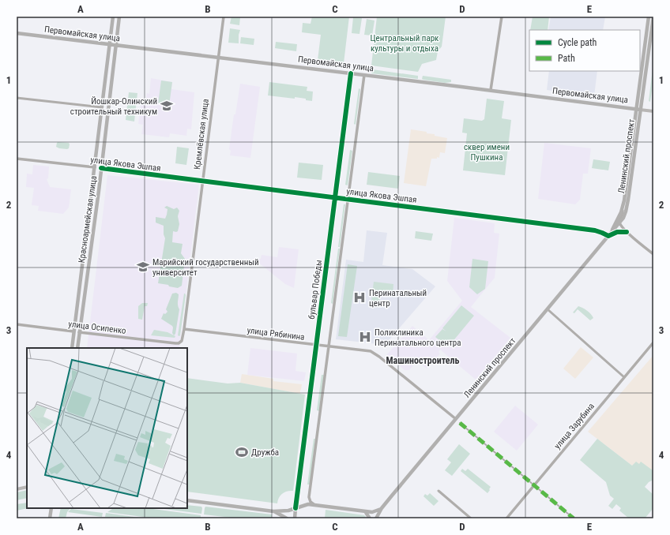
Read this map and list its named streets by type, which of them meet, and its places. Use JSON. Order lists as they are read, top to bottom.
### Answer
{
  "streets": {
    "main road": [
      "Первомайская улица",
      "Ленинский проспект",
      "улица Якова Эшпая",
      "Красноармейская улица",
      "улица Осипенко"
    ],
    "street": [
      "Кремлёвская улица",
      "бульвар Победы",
      "улица Рябинина",
      "улица Зарубина"
    ]
  },
  "crossings": [
    ["Первомайская улица", "Кремлёвская улица"],
    ["Первомайская улица", "Ленинский проспект"],
    ["Первомайская улица", "Красноармейская улица"],
    ["Первомайская улица", "бульвар Победы"],
    ["Кремлёвская улица", "улица Якова Эшпая"],
    ["Кремлёвская улица", "улица Осипенко"],
    ["Кремлёвская улица", "улица Рябинина"],
    ["Ленинский проспект", "улица Якова Эшпая"],
    ["Ленинский проспект", "улица Рябинина"],
    ["улица Якова Эшпая", "Красноармейская улица"],
    ["улица Якова Эшпая", "бульвар Победы"],
    ["Красноармейская улица", "улица Осипенко"],
    ["бульвар Победы", "улица Рябинина"]
  ],
  "districts": ["Машиностроитель"],
  "parks": ["Центральный парк культуры и отдыха", "сквер имени Пушкина"],
  "places": {
    "school or university": ["Йошкар-Олинский строительный техникум", "Марийский государственный университет"],
    "hospital": ["Перинатальный центр", "Поликлиника Перинатального центра"],
    "sports": ["Дружба"]
  },
  "legend": ["Cycle path", "Path"],
  "grid": {
    "columns": [
      "A",
      "B",
      "C",
      "D",
      "E"
    ],
    "rows": [
      "1",
      "2",
      "3",
      "4"
    ]
  }
}
